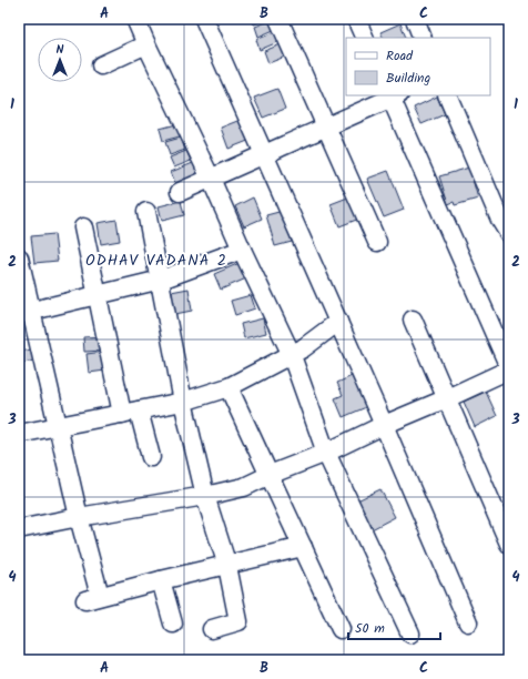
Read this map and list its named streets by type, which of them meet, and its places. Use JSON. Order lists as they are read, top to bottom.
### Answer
{
  "districts": ["ODHAV VADANA 2"],
  "legend": ["Road", "Building"],
  "scale_bar": "50 m",
  "north": "top",
  "grid": {
    "columns": ["A", "B", "C"],
    "rows": [
      "1",
      "2",
      "3",
      "4"
    ]
  }
}
